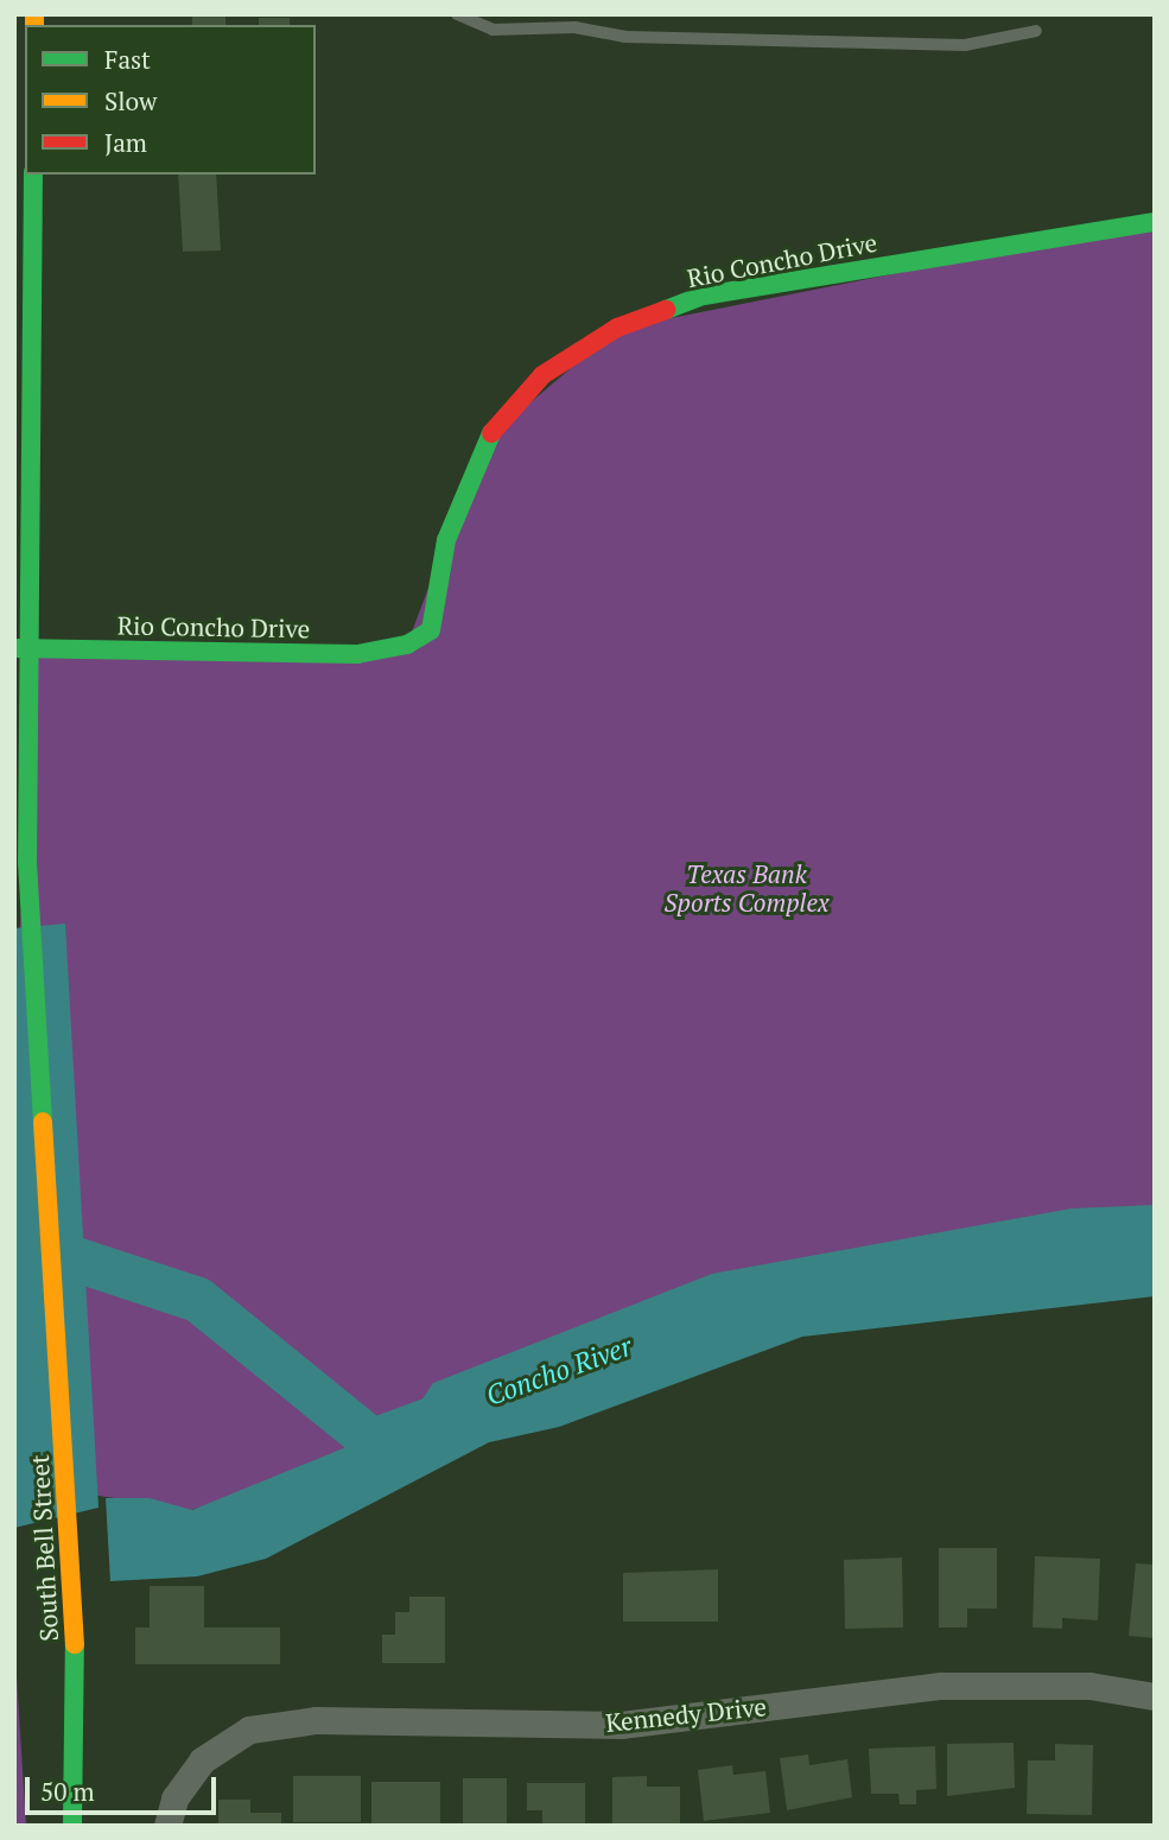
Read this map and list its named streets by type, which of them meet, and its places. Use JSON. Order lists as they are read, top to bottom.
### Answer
{
  "streets": {
    "main road": ["Rio Concho Drive", "South Bell Street"],
    "street": ["Kennedy Drive"]
  },
  "crossings": [
    ["Rio Concho Drive", "South Bell Street"]
  ],
  "water": ["Concho River"],
  "parks": ["Texas Bank Sports Complex"],
  "legend": ["Fast", "Slow", "Jam"],
  "scale_bar": "50 m"
}
